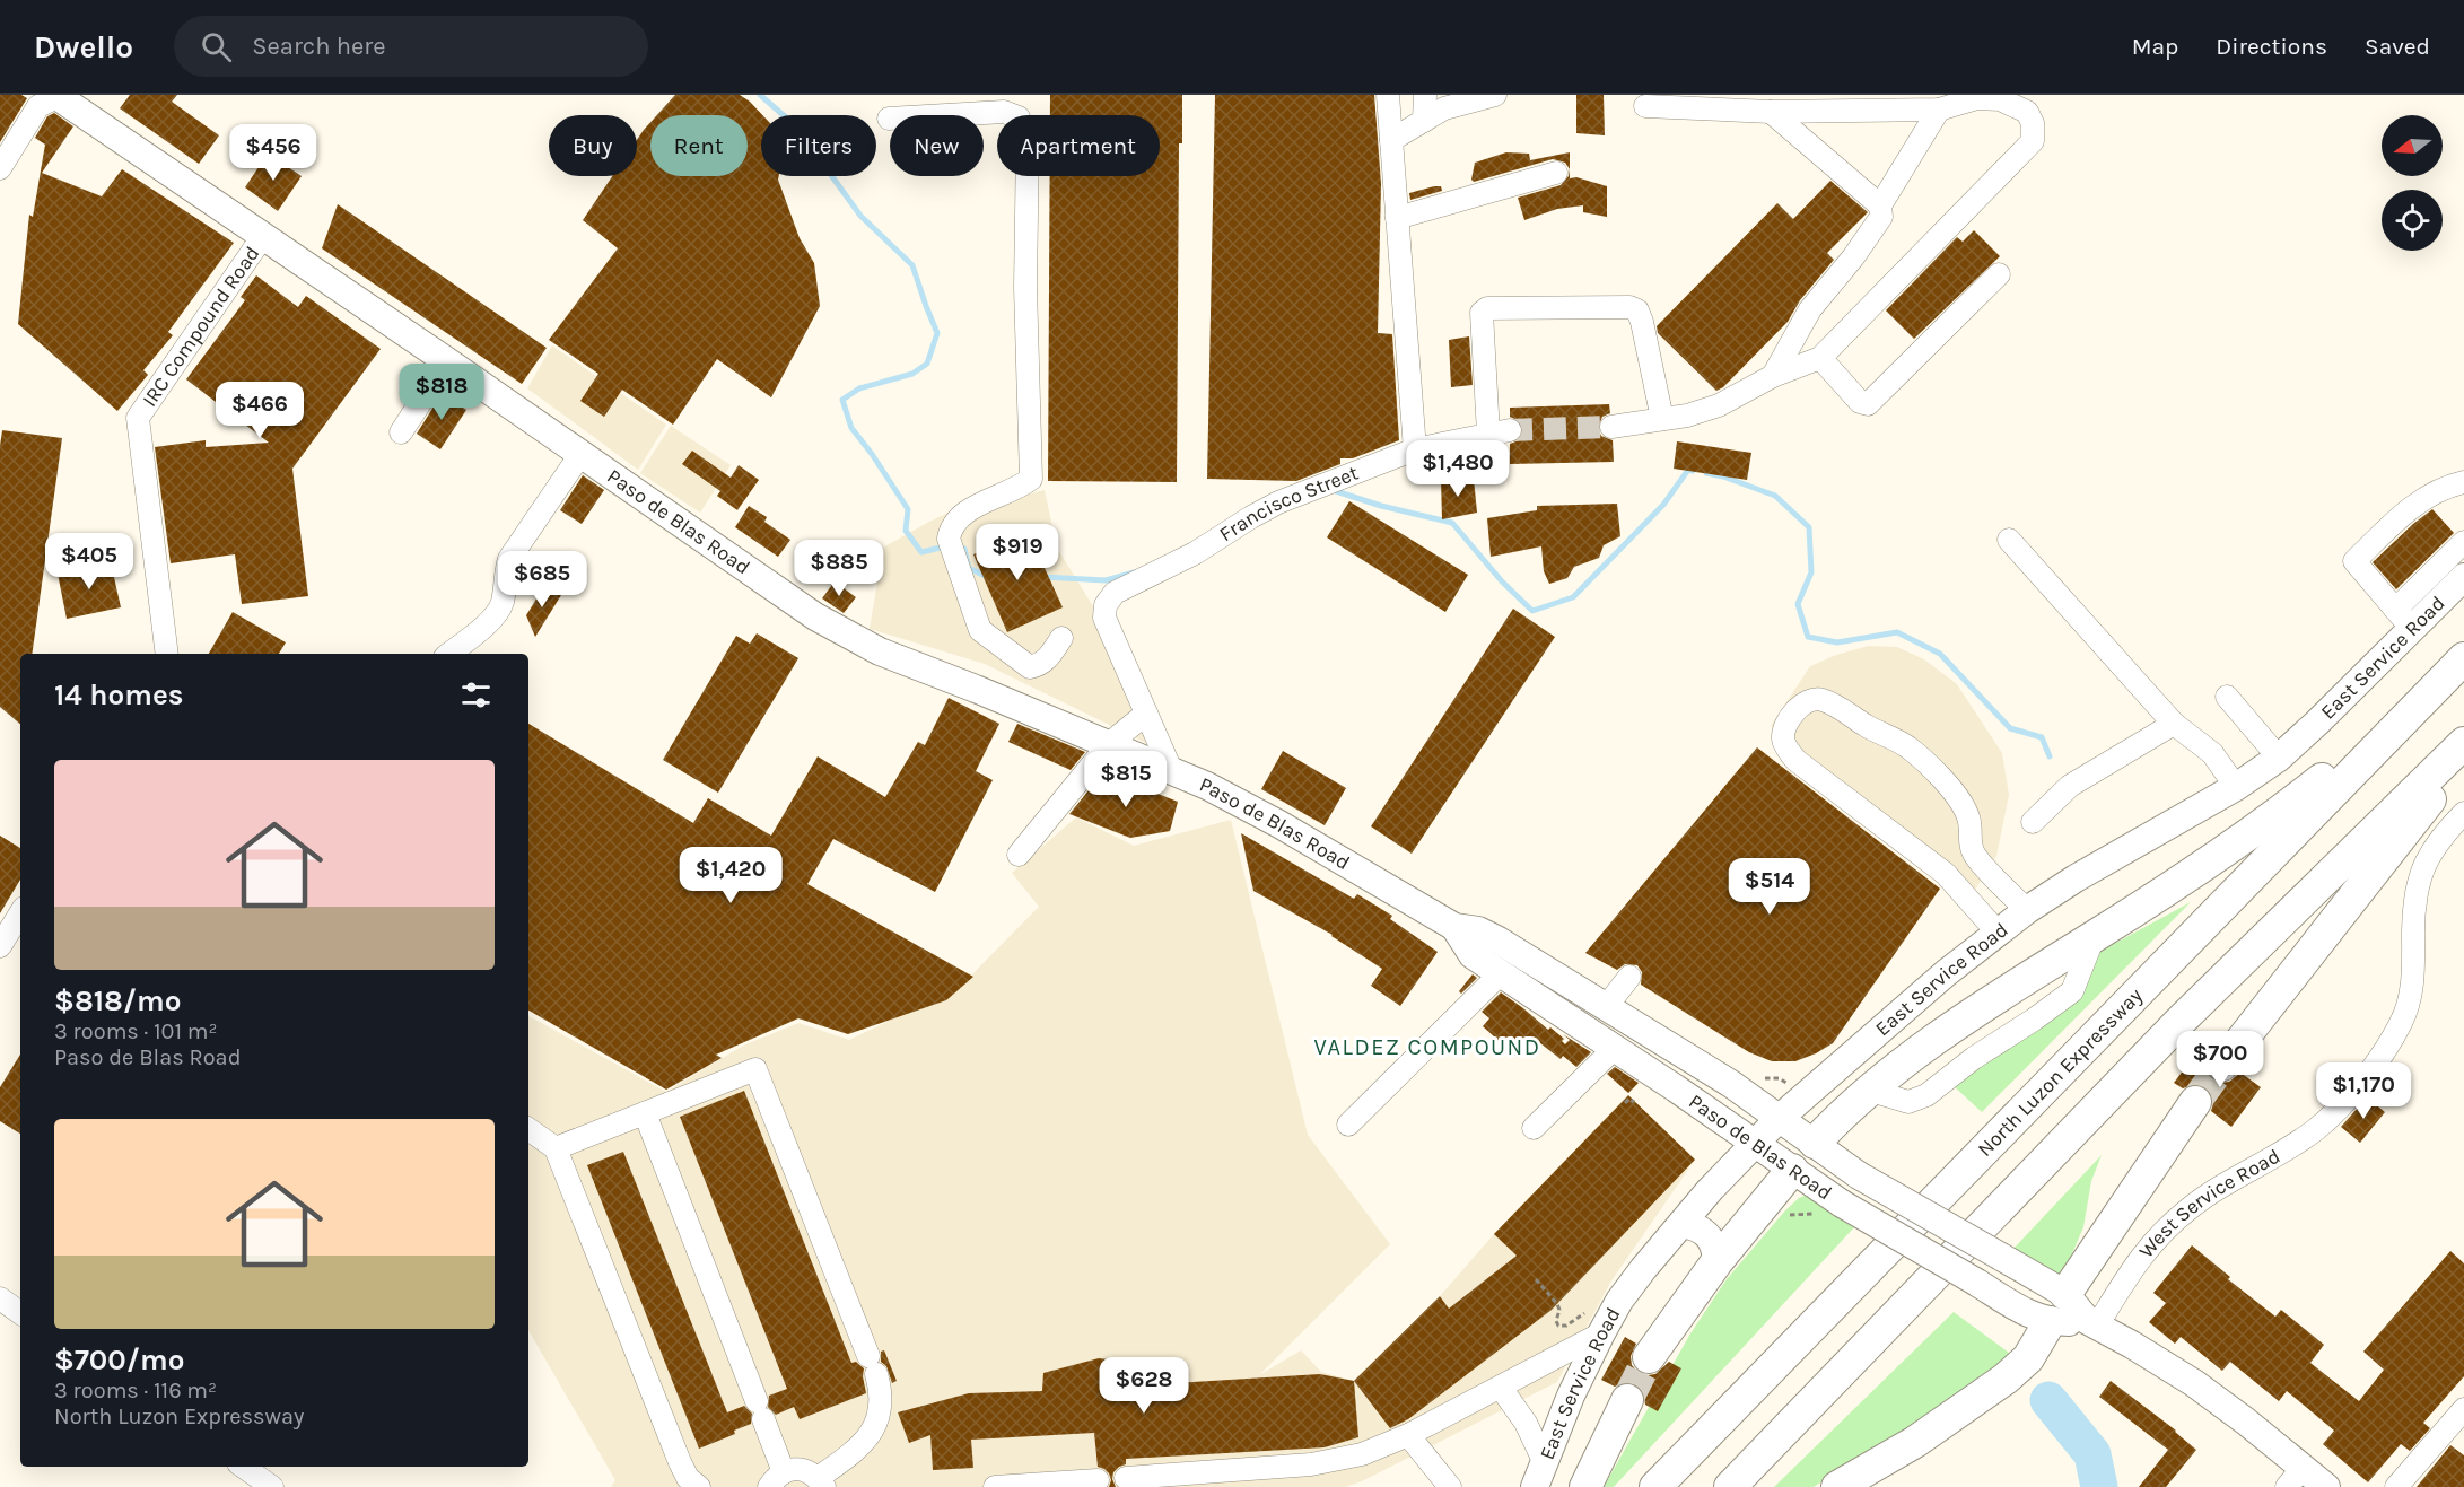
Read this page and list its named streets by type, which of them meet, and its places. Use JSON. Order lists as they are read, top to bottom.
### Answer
{
  "streets": {
    "highway": ["North Luzon Expressway"],
    "main road": ["Paso de Blas Road", "East Service Road"],
    "street": ["IRC Compound Road", "Francisco Street", "West Service Road"]
  },
  "crossings": [
    ["IRC Compound Road", "Paso de Blas Road"],
    ["Francisco Street", "Paso de Blas Road"],
    ["Paso de Blas Road", "East Service Road"],
    ["Paso de Blas Road", "West Service Road"]
  ],
  "districts": ["VALDEZ COMPOUND"],
  "north": "left",
  "page": {
    "header": "Dwello",
    "search": "Search here",
    "nav": ["Map", "Directions", "Saved"],
    "chip": [
      "Buy",
      "Rent",
      "Filters",
      "New",
      "Apartment"
    ],
    "price": [
      "$456",
      "$818",
      "$466",
      "$1,480",
      "$919",
      "$405",
      "$885",
      "$685",
      "$815",
      "$1,420",
      "$514",
      "$700",
      "$1,170",
      "$628"
    ],
    "heading": "14 homes",
    "list": [
      {
        "name": "$818/mo",
        "note": "3 rooms · 101 m² · Paso de Blas Road"
      },
      {
        "name": "$700/mo",
        "note": "3 rooms · 116 m² · North Luzon Expressway"
      }
    ]
  }
}
